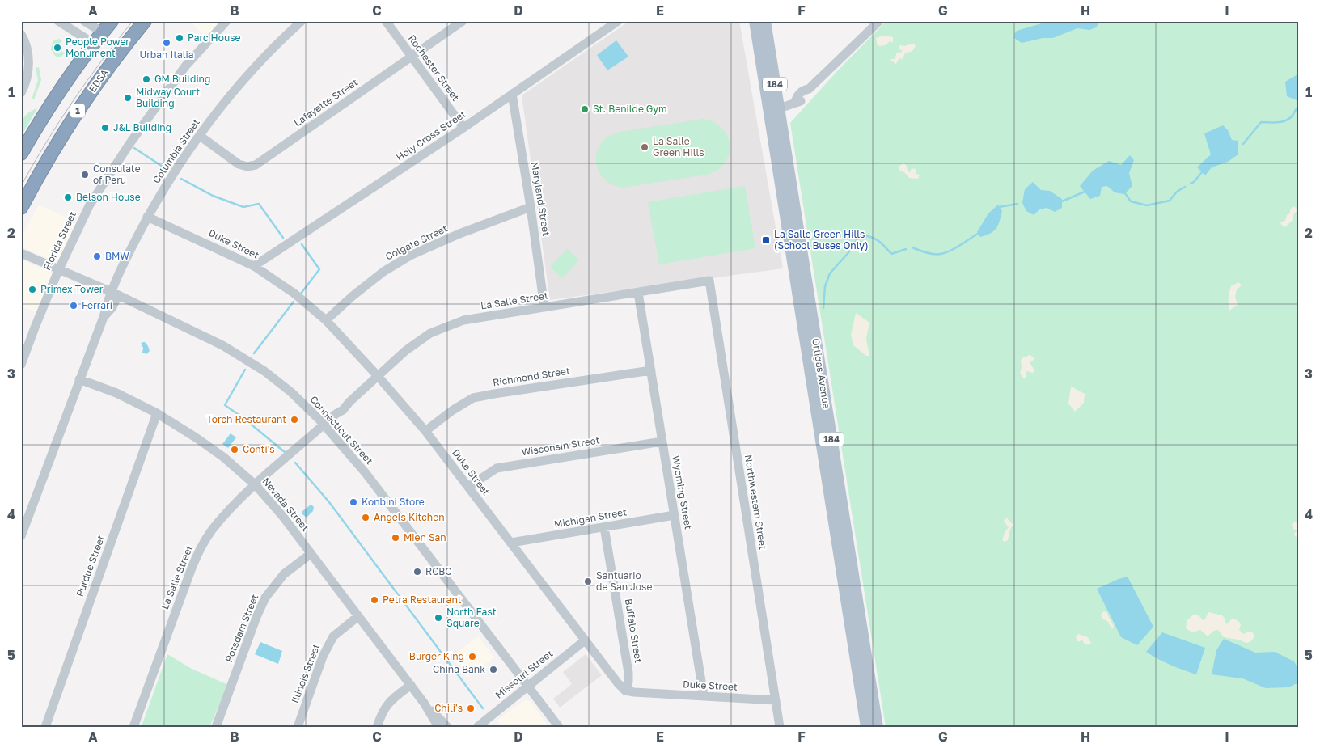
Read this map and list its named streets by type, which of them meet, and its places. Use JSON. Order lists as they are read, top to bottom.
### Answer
{
  "streets": {
    "highway": ["EDSA", "1"],
    "main road": ["184", "Ortigas Avenue"],
    "street": [
      "Rochester Street",
      "Lafayette Street",
      "Holy Cross Street",
      "Columbia Street",
      "Maryland Street",
      "Florida Street",
      "Colgate Street",
      "Duke Street",
      "La Salle Street",
      "Richmond Street",
      "Connecticut Street",
      "Wisconsin Street",
      "Wyoming Street",
      "Northwestern Street",
      "Nevada Street",
      "Michigan Street",
      "Purdue Street",
      "Potsdam Street",
      "Buffalo Street",
      "Illinois Street",
      "Missouri Street"
    ]
  },
  "crossings": [
    ["Rochester Street", "Lafayette Street"],
    ["Rochester Street", "Holy Cross Street"],
    ["Lafayette Street", "Columbia Street"],
    ["Holy Cross Street", "Maryland Street"],
    ["Holy Cross Street", "Duke Street"],
    ["Columbia Street", "Duke Street"],
    ["Columbia Street", "Connecticut Street"],
    ["Columbia Street", "Nevada Street"],
    ["Maryland Street", "Colgate Street"],
    ["Maryland Street", "La Salle Street"],
    ["Florida Street", "Connecticut Street"],
    ["Colgate Street", "Duke Street"],
    ["Duke Street", "La Salle Street"],
    ["Duke Street", "Richmond Street"],
    ["Duke Street", "Wisconsin Street"],
    ["Duke Street", "Wyoming Street"],
    ["Duke Street", "Northwestern Street"],
    ["Duke Street", "Michigan Street"],
    ["Duke Street", "Buffalo Street"],
    ["Duke Street", "Missouri Street"],
    ["La Salle Street", "Connecticut Street"],
    ["La Salle Street", "Wyoming Street"],
    ["La Salle Street", "Northwestern Street"],
    ["La Salle Street", "Nevada Street"],
    ["Richmond Street", "Wyoming Street"],
    ["Connecticut Street", "Missouri Street"],
    ["Wisconsin Street", "Wyoming Street"],
    ["Wyoming Street", "Michigan Street"],
    ["Nevada Street", "Purdue Street"],
    ["Nevada Street", "Potsdam Street"],
    ["Nevada Street", "Illinois Street"],
    ["Michigan Street", "Buffalo Street"]
  ],
  "places": {
    "other": [
      "Parc House",
      "Urban Italia",
      "People Power Monument",
      "GM Building",
      "Midway Court Building",
      "St. Benilde Gym",
      "J&L Building",
      "La Salle Green Hills",
      "Consulate of Peru",
      "Belson House",
      "BMW",
      "Primex Tower",
      "Ferrari",
      "Torch Restaurant",
      "Conti's",
      "Konbini Store",
      "Angels Kitchen",
      "Mien San",
      "RCBC",
      "Santuario de San Jose",
      "Petra Restaurant",
      "North East Square",
      "Burger King",
      "China Bank",
      "Chili's"
    ],
    "transit": ["La Salle Green Hills (School Buses Only)"]
  },
  "grid": {
    "columns": [
      "A",
      "B",
      "C",
      "D",
      "E",
      "F",
      "G",
      "H",
      "I"
    ],
    "rows": [
      "1",
      "2",
      "3",
      "4",
      "5"
    ]
  }
}
